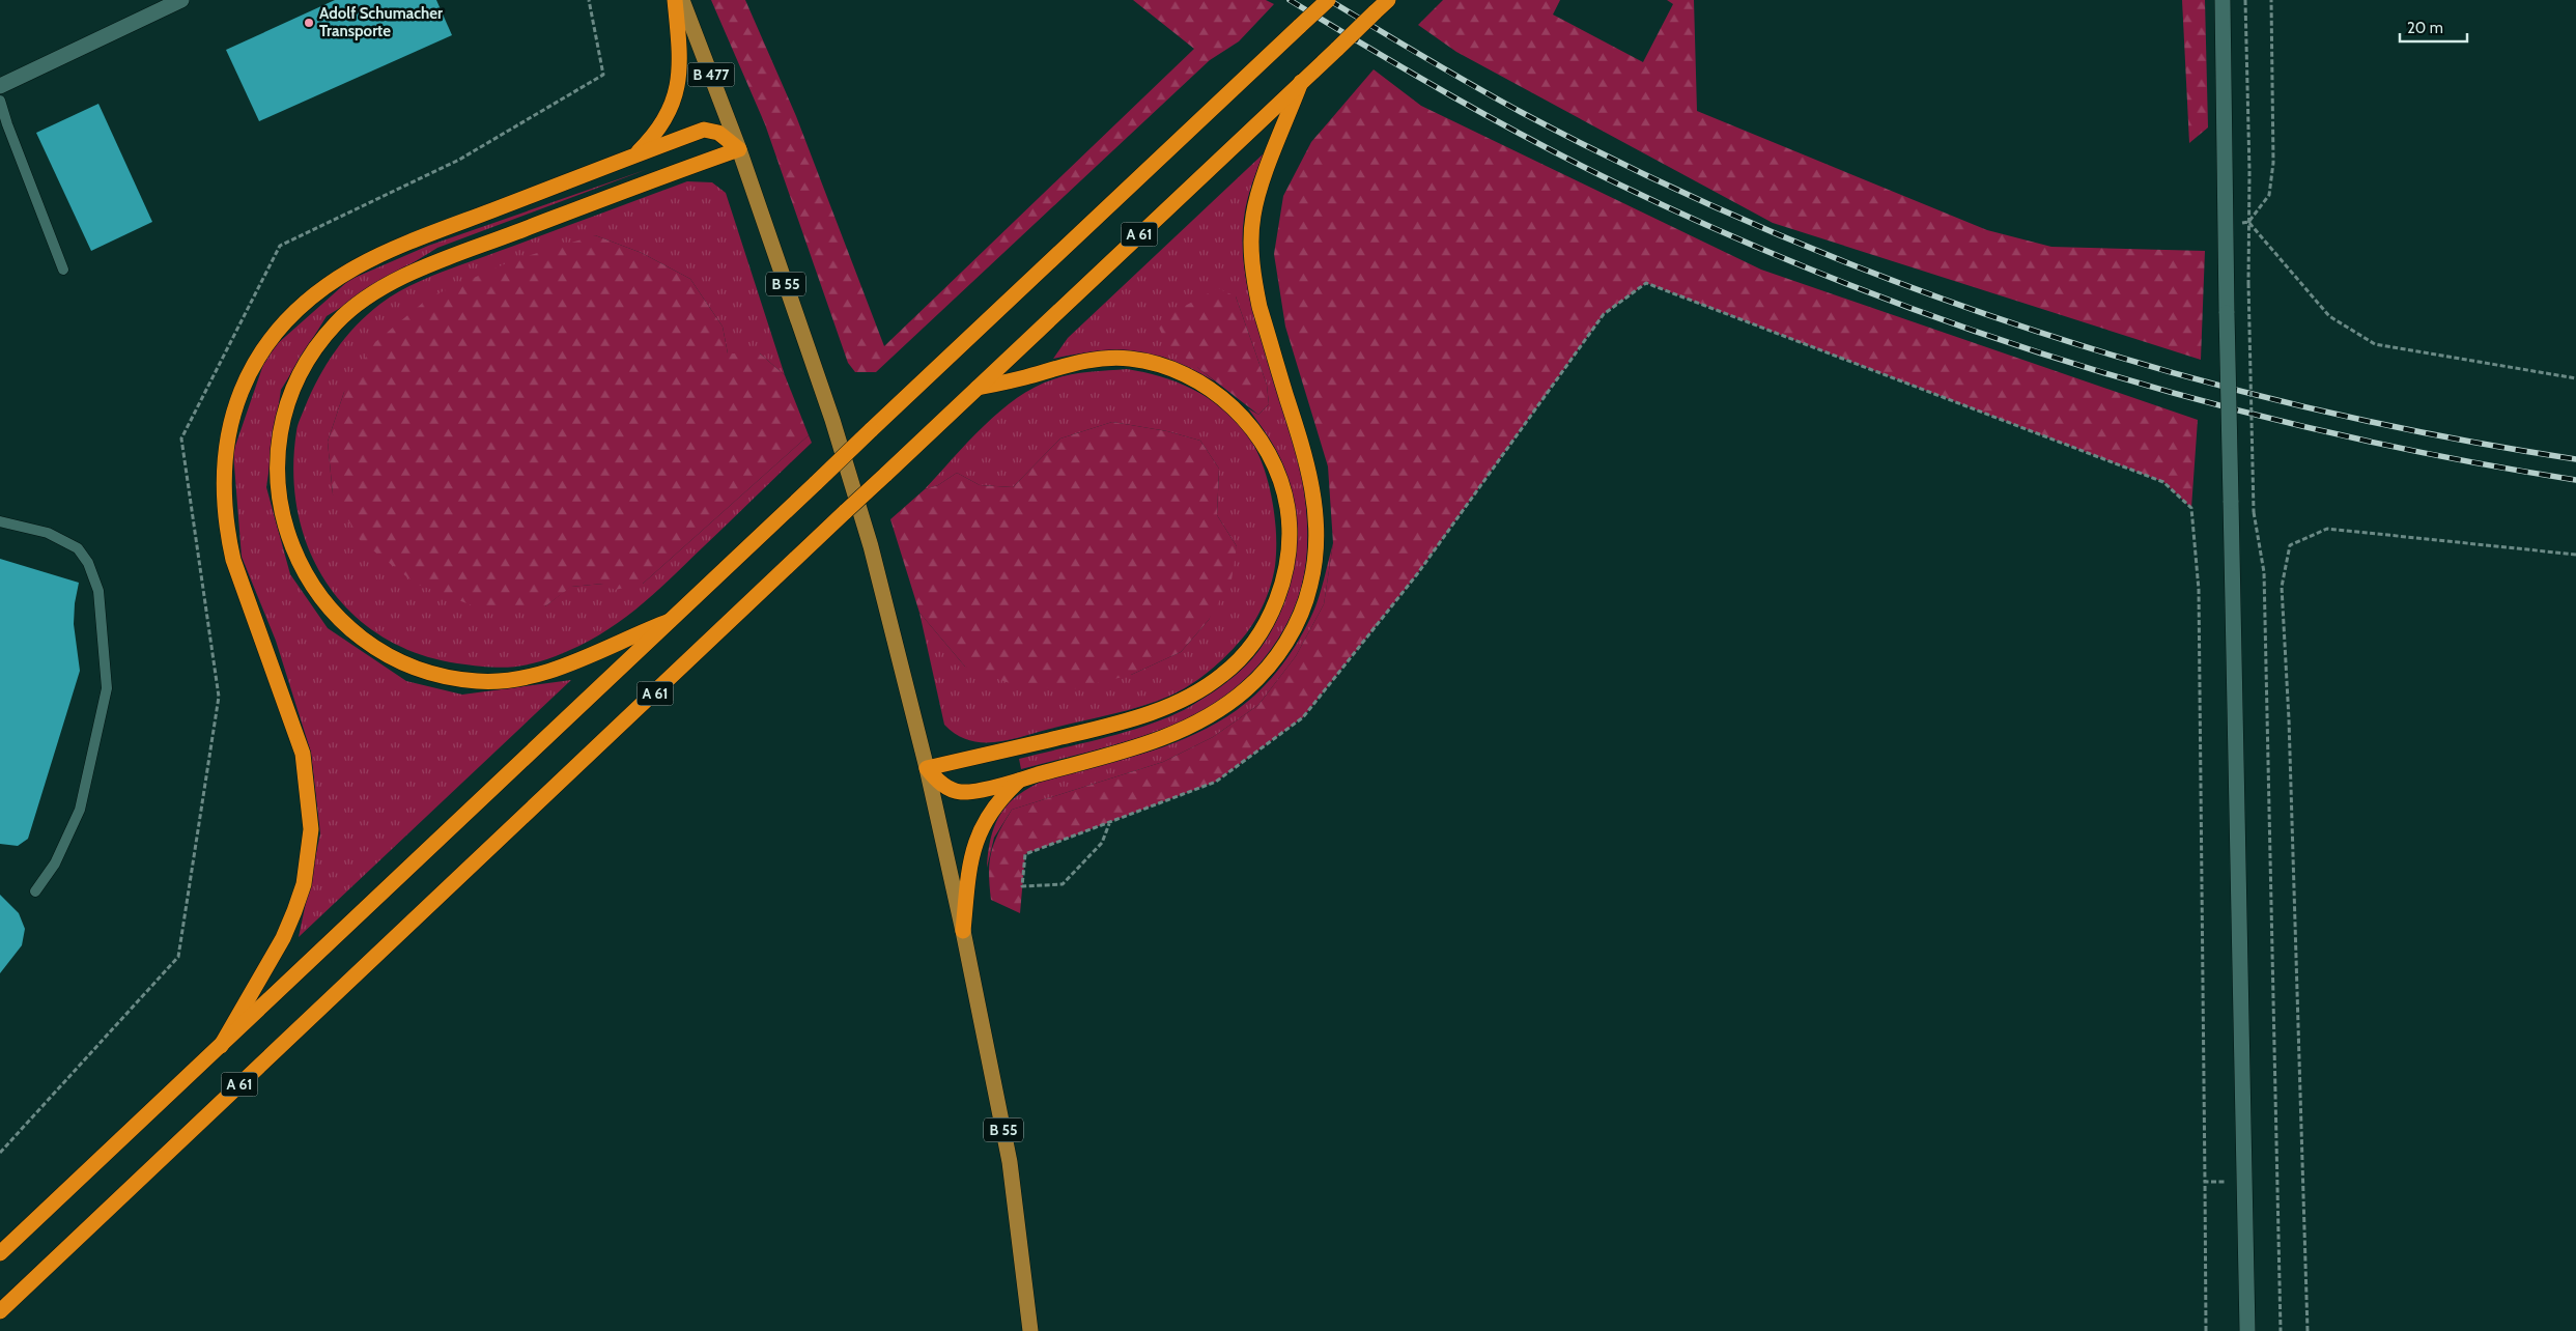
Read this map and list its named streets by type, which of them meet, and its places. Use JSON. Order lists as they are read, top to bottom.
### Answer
{
  "streets": {
    "highway": ["A 61"],
    "main road": ["B 477", "B 55"]
  },
  "crossings": [
    ["B 477", "B 55"]
  ],
  "places": ["Adolf Schumacher Transporte"],
  "scale_bar": "20 m"
}
